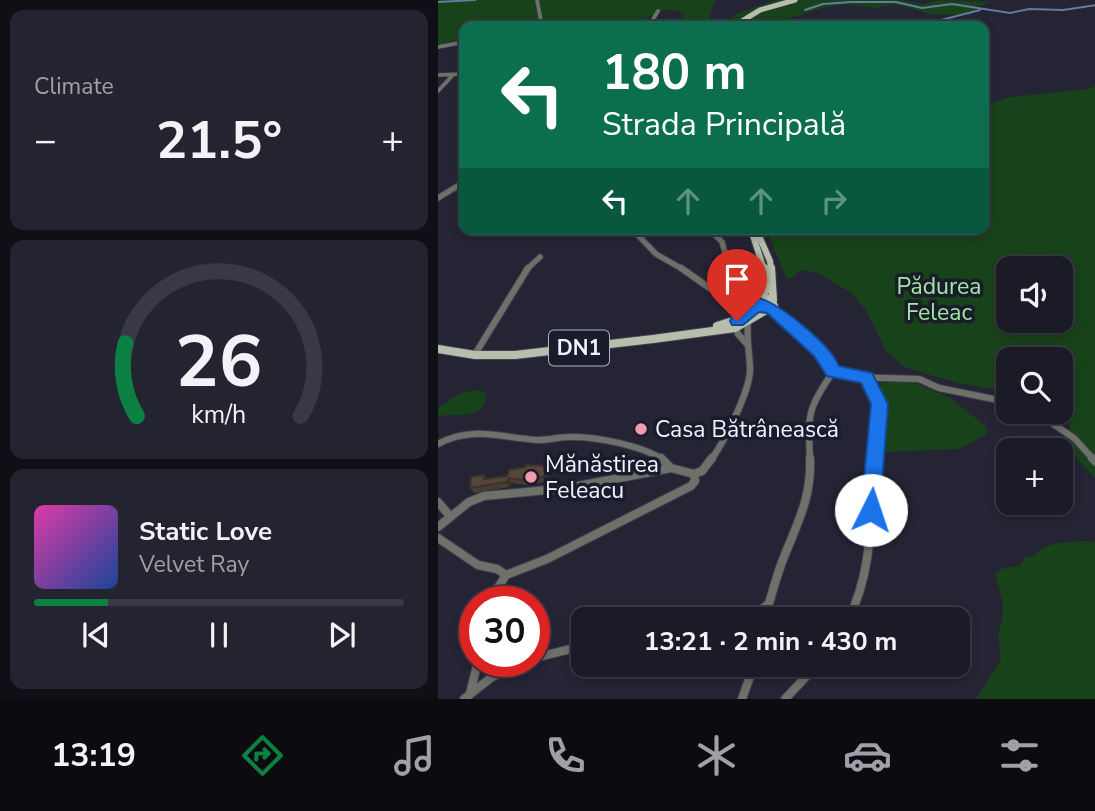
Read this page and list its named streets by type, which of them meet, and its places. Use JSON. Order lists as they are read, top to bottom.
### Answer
{
  "streets": {
    "main road": ["DN1"]
  },
  "parks": ["Pădurea Feleac"],
  "places": ["Casa Bătrânească", "Mănăstirea Feleacu"],
  "page": {
    "tile": "Climate",
    "turn": ["180 m", "Strada Principală"],
    "heat": ["−", "21.5°", "+"],
    "map_buttons": "+",
    "song": ["Static Love", "Velvet Ray"],
    "limit": "30",
    "trip": "13:21 · 2 min · 430 m",
    "tabs": "13:19",
    "gauge": ["26", "km/h"]
  }
}
